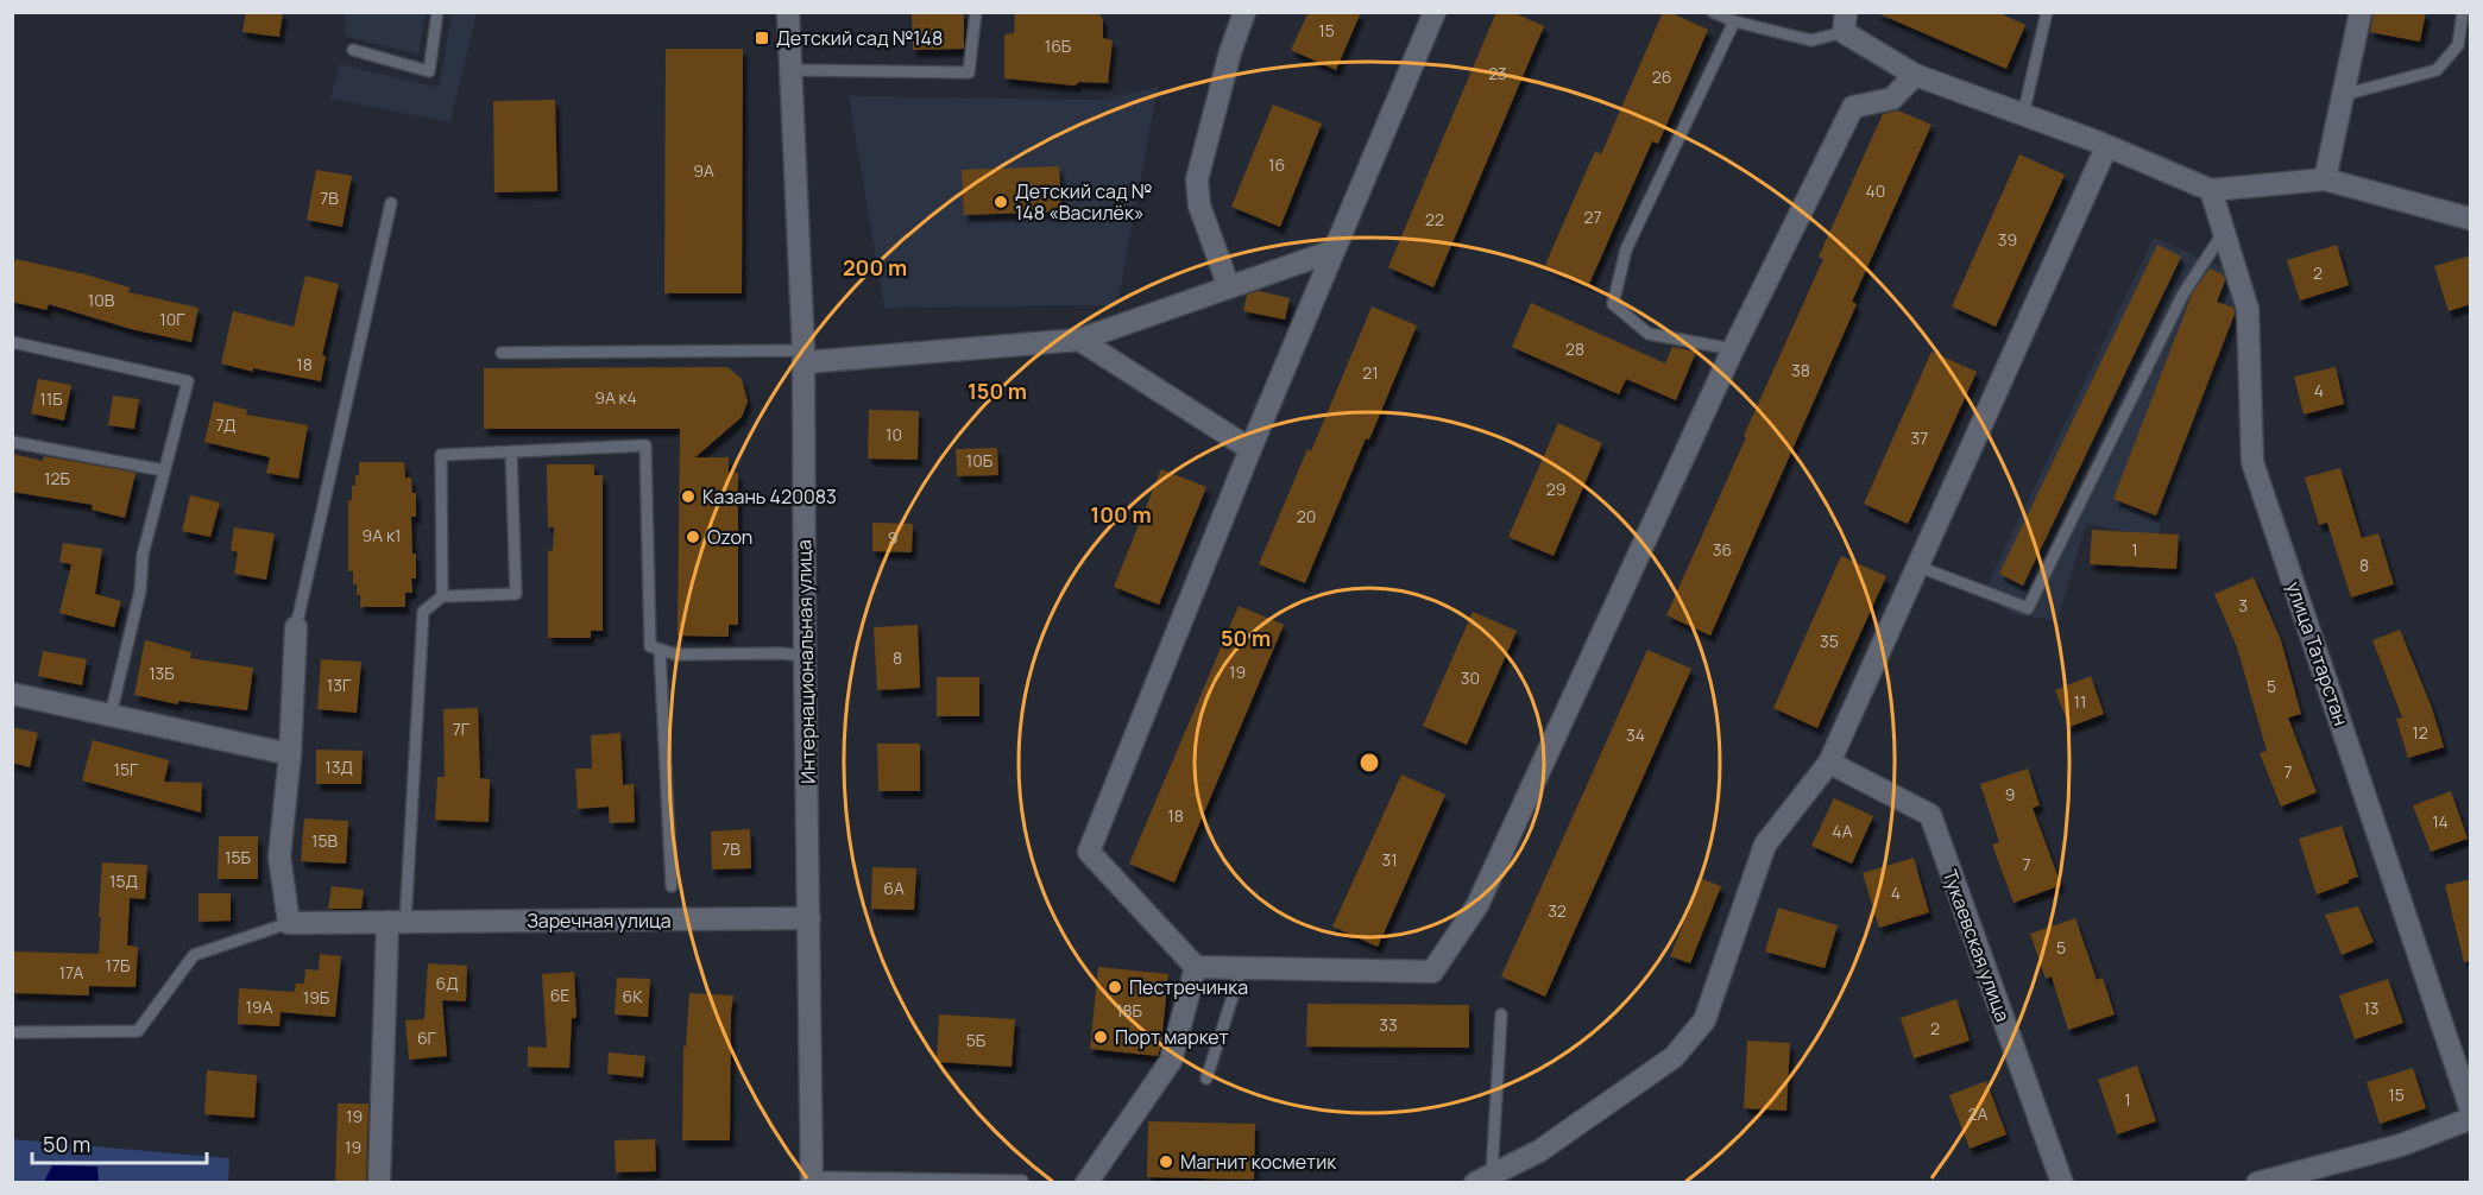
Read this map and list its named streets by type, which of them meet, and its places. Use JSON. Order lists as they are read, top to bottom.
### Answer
{
  "streets": {
    "street": [
      "улица Татарстан",
      "Интернациональная улица",
      "Заречная улица",
      "Тукаевская улица"
    ]
  },
  "crossings": [
    ["Интернациональная улица", "Заречная улица"]
  ],
  "places": {
    "transit": ["Детский сад №148"],
    "other": [
      "Детский сад № 148 «Василёк»",
      "Казань 420083",
      "Ozon",
      "Пестречинка",
      "Порт маркет",
      "Магнит косметик"
    ]
  },
  "house_numbers": [
    "15",
    "16Б",
    "23",
    "26",
    "16",
    "9А",
    "40",
    "7В",
    "27",
    "22",
    "39",
    "2",
    "10В",
    "10Г",
    "28",
    "18",
    "38",
    "21",
    "4",
    "9А к4",
    "11Б",
    "7Д",
    "10",
    "37",
    "10Б",
    "12Б",
    "29",
    "20",
    "9А к1",
    "9",
    "36",
    "1",
    "8",
    "3",
    "35",
    "8",
    "19",
    "13Б",
    "30",
    "13Г",
    "5",
    "11",
    "7Г",
    "12",
    "34",
    "13Д",
    "15Г",
    "7",
    "9",
    "18",
    "14",
    "4А",
    "15В",
    "7В",
    "15Б",
    "31",
    "7",
    "15Д",
    "6А",
    "4",
    "32",
    "5",
    "17Б",
    "17А",
    "6Д",
    "6Е",
    "6К",
    "19Б",
    "19А",
    "13",
    "18Б",
    "33",
    "2",
    "6Г",
    "5Б",
    "15",
    "1",
    "2А",
    "19",
    "19"
  ],
  "scale_bar": "50 m",
  "rings": [
    "200 m",
    "150 m",
    "100 m",
    "50 m"
  ]
}
